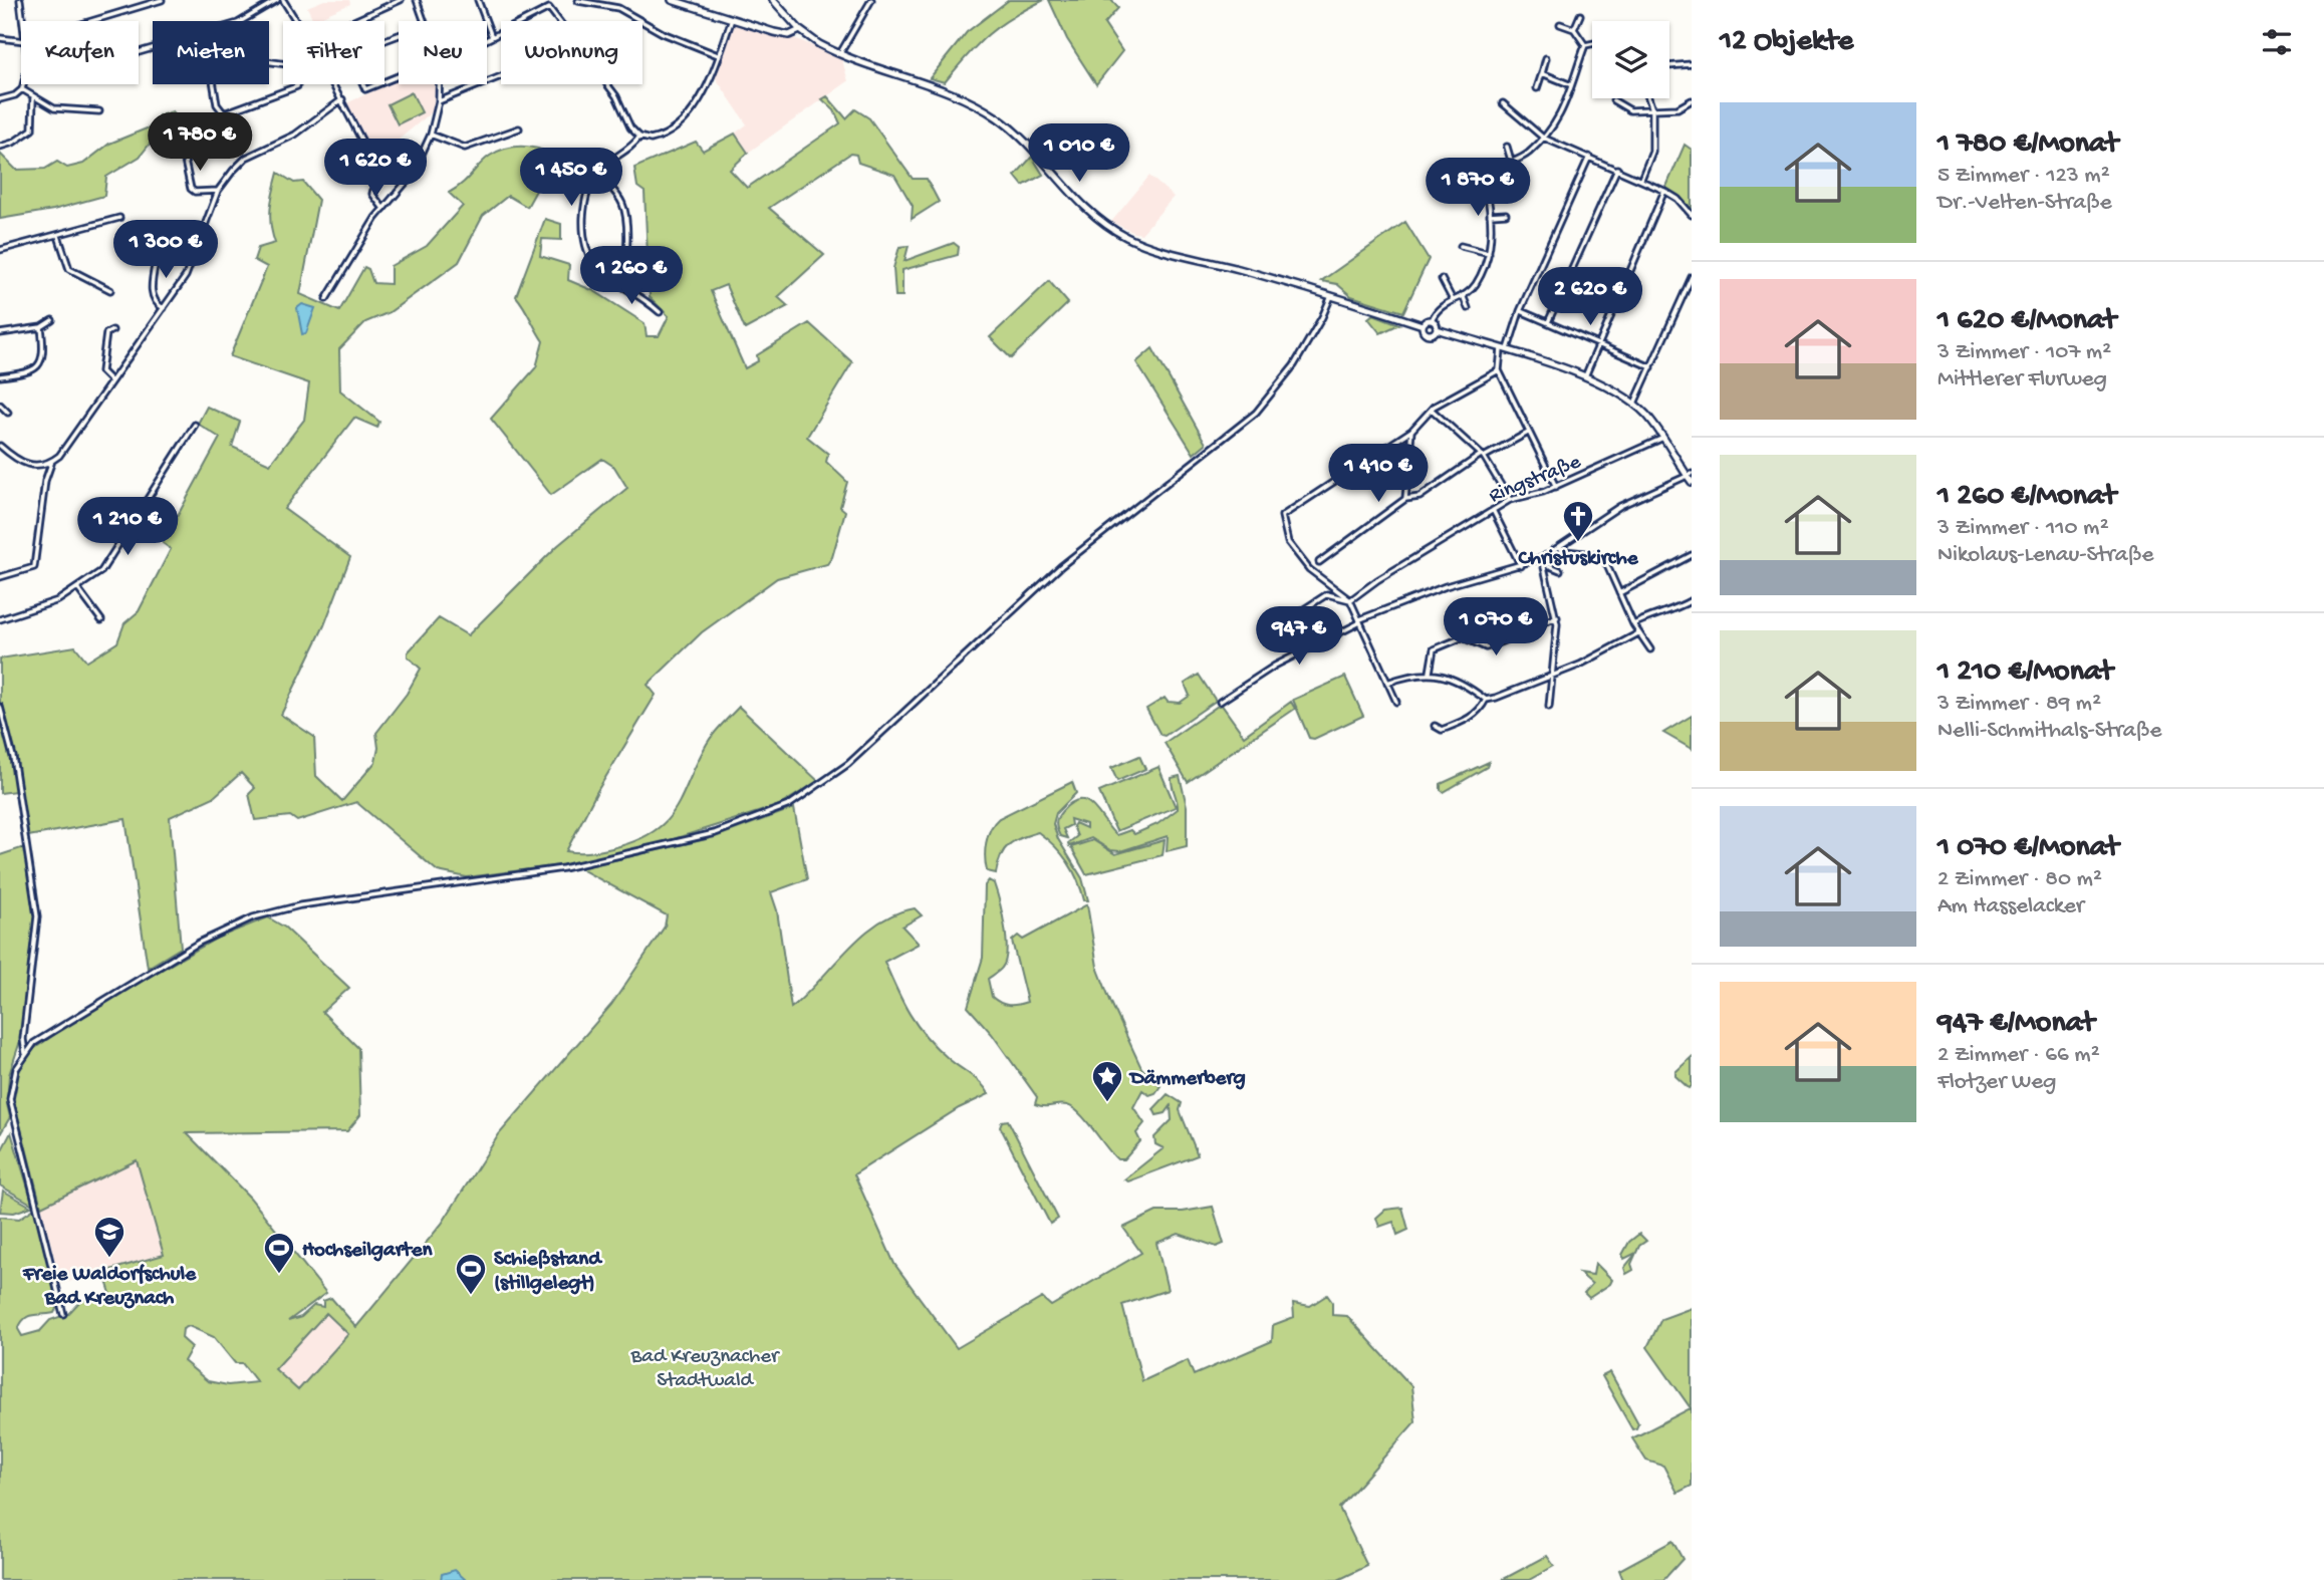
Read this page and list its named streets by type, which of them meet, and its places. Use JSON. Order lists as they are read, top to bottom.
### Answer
{
  "streets": {
    "street": ["Ringstraße"]
  },
  "parks": ["Bad Kreuznacher Stadtwald"],
  "places": {
    "church": ["Christuskirche"],
    "place": ["Dämmerberg"],
    "school or university": ["Freie Waldorfschule Bad Kreuznach"],
    "sports": ["Hochseilgarten", "Schießstand (stillgelegt)"]
  },
  "page": {
    "heading": "12 Objekte",
    "chip": [
      "Kaufen",
      "Mieten",
      "Filter",
      "Neu",
      "Wohnung"
    ],
    "list": [
      {
        "name": "1 780 €/Monat",
        "note": "5 Zimmer · 123 m² · Dr.-Velten-Straße"
      },
      {
        "name": "1 620 €/Monat",
        "note": "3 Zimmer · 107 m² · Mittlerer Flurweg"
      },
      {
        "name": "1 260 €/Monat",
        "note": "3 Zimmer · 110 m² · Nikolaus-Lenau-Straße"
      },
      {
        "name": "1 210 €/Monat",
        "note": "3 Zimmer · 89 m² · Nelli-Schmithals-Straße"
      },
      {
        "name": "1 070 €/Monat",
        "note": "2 Zimmer · 80 m² · Am Hasselacker"
      },
      {
        "name": "947 €/Monat",
        "note": "2 Zimmer · 66 m² · Flotzer Weg"
      }
    ],
    "price": [
      "1 780 €",
      "1 010 €",
      "1 620 €",
      "1 450 €",
      "1 870 €",
      "1 300 €",
      "1 260 €",
      "2 620 €",
      "1 410 €",
      "1 210 €",
      "1 070 €",
      "947 €"
    ]
  }
}
